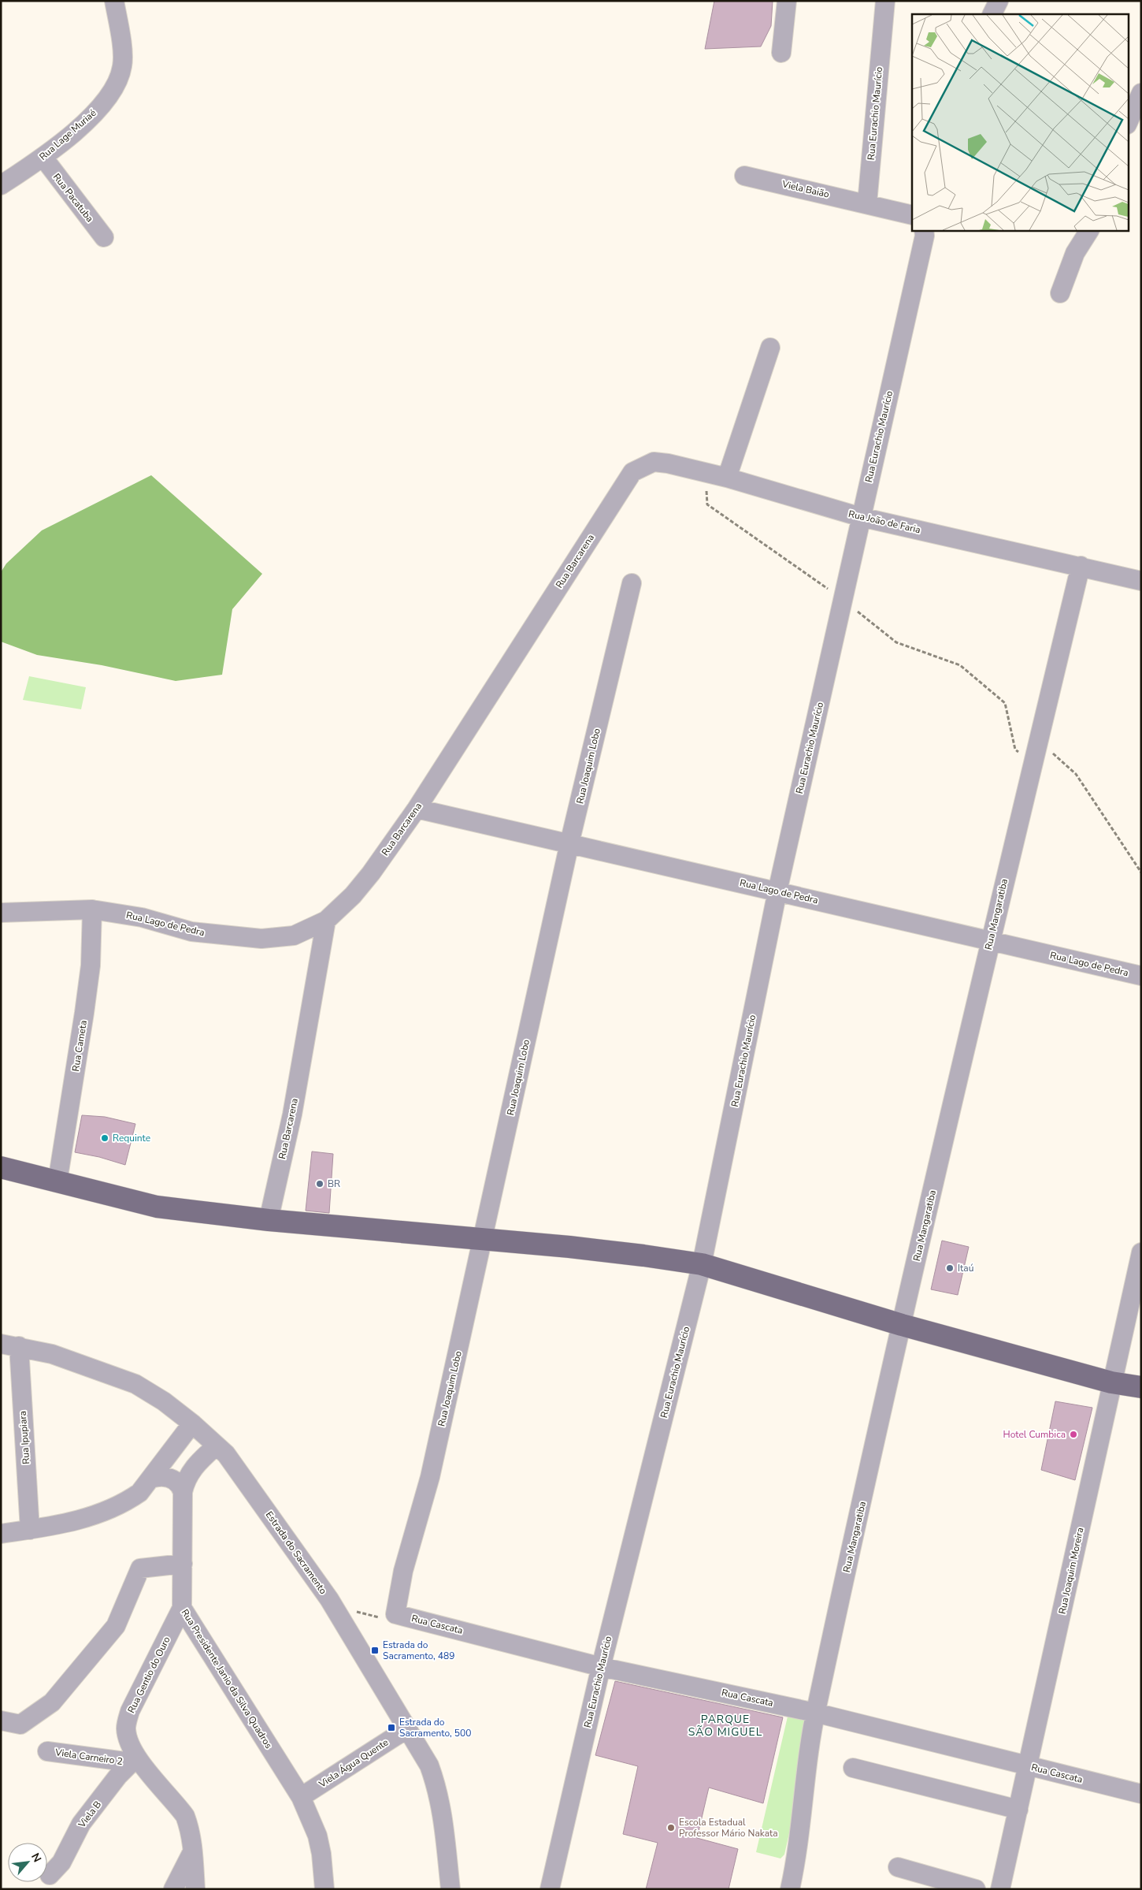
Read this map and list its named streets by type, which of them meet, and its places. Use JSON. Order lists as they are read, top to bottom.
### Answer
{
  "streets": {
    "street": [
      "Rua Eurachio Maurício",
      "Rua Lage Muriaé",
      "Viela Baião",
      "Rua Pacatuba",
      "Rua João de Faria",
      "Rua Barcarena",
      "Rua Joaquim Lobo",
      "Rua Lago de Pedra",
      "Rua Mangaratiba",
      "Rua Cameta",
      "Rua Ipupiara",
      "Estrada do Sacramento",
      "Rua Joaquim Moreira",
      "Rua Cascata",
      "Rua Gentio do Ouro",
      "Rua Presidente Janio da Silva Quadros",
      "Viela Carneiro 2",
      "Viela Água Quente",
      "Viela B"
    ]
  },
  "crossings": [
    ["Rua Eurachio Maurício", "Viela Baião"],
    ["Rua Eurachio Maurício", "Rua João de Faria"],
    ["Rua Eurachio Maurício", "Rua Lago de Pedra"],
    ["Rua Eurachio Maurício", "Rua Cascata"],
    ["Rua Lage Muriaé", "Rua Pacatuba"],
    ["Rua João de Faria", "Rua Barcarena"],
    ["Rua João de Faria", "Rua Mangaratiba"],
    ["Rua Barcarena", "Rua Lago de Pedra"],
    ["Rua Joaquim Lobo", "Rua Lago de Pedra"],
    ["Rua Joaquim Lobo", "Rua Cascata"],
    ["Rua Lago de Pedra", "Rua Mangaratiba"],
    ["Rua Lago de Pedra", "Rua Cameta"],
    ["Rua Mangaratiba", "Rua Cascata"],
    ["Rua Ipupiara", "Estrada do Sacramento"],
    ["Estrada do Sacramento", "Rua Presidente Janio da Silva Quadros"],
    ["Estrada do Sacramento", "Viela Água Quente"],
    ["Rua Joaquim Moreira", "Rua Cascata"],
    ["Rua Gentio do Ouro", "Rua Presidente Janio da Silva Quadros"],
    ["Rua Gentio do Ouro", "Viela Carneiro 2"],
    ["Rua Gentio do Ouro", "Viela B"],
    ["Rua Presidente Janio da Silva Quadros", "Viela Água Quente"],
    ["Viela Carneiro 2", "Viela B"]
  ],
  "districts": ["PARQUE SÃO MIGUEL"],
  "places": {
    "other": [
      "Requinte",
      "BR",
      "Itaú",
      "Hotel Cumbica",
      "Escola Estadual Professor Mário Nakata"
    ],
    "transit": ["Estrada do Sacramento, 489", "Estrada do Sacramento, 500"]
  },
  "north": "top right"
}
